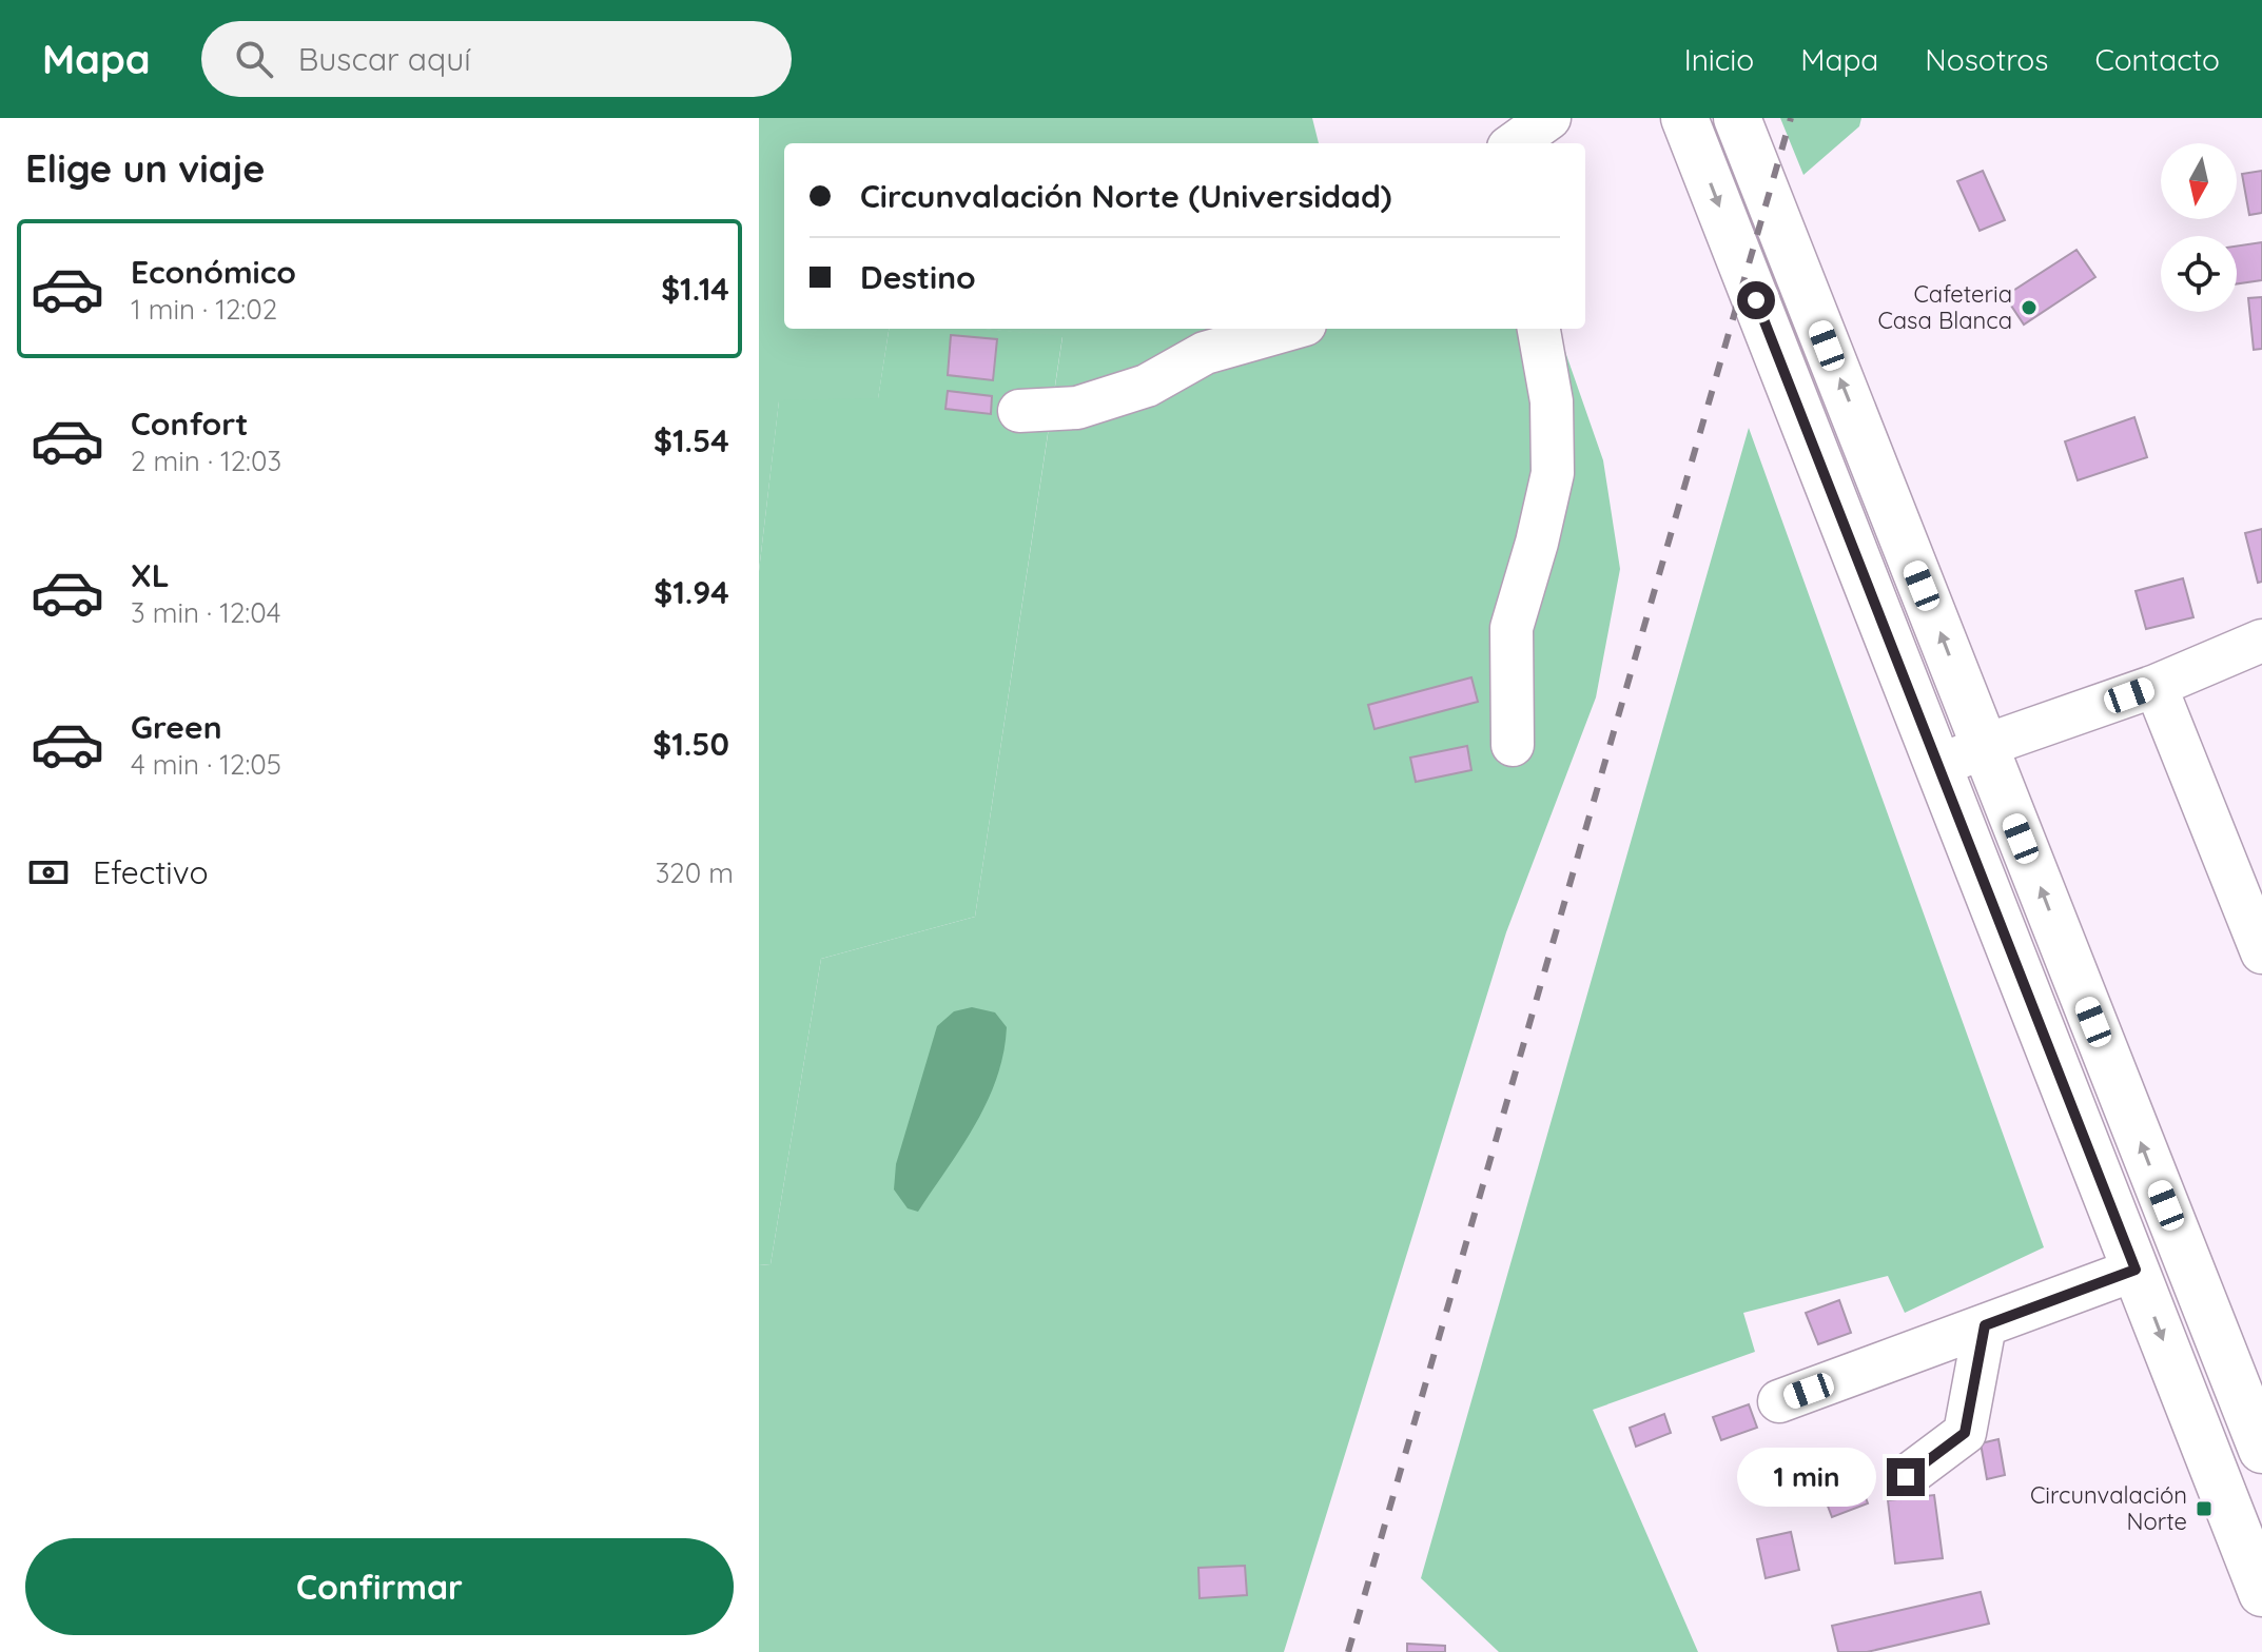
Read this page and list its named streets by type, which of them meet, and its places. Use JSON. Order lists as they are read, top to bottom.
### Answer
{
  "places": {
    "other": ["Cafeteria Casa Blanca"],
    "transit": ["Circunvalación Norte"]
  },
  "north": "bottom",
  "page": {
    "header": "Mapa",
    "search": "Buscar aquí",
    "nav": [
      "Inicio",
      "Mapa",
      "Nosotros",
      "Contacto"
    ],
    "heading": "Elige un viaje",
    "banner": ["Circunvalación Norte (Universidad)", "Destino"],
    "list": [
      {
        "name": "Económico",
        "note": "1 min · 12:02",
        "value": "$1.14"
      },
      {
        "name": "Confort",
        "note": "2 min · 12:03",
        "value": "$1.54"
      },
      {
        "name": "XL",
        "note": "3 min · 12:04",
        "value": "$1.94"
      },
      {
        "name": "Green",
        "note": "4 min · 12:05",
        "value": "$1.50"
      }
    ],
    "pay": ["Efectivo", "320 m"],
    "bubble": "1 min",
    "buttons": "Confirmar"
  }
}
